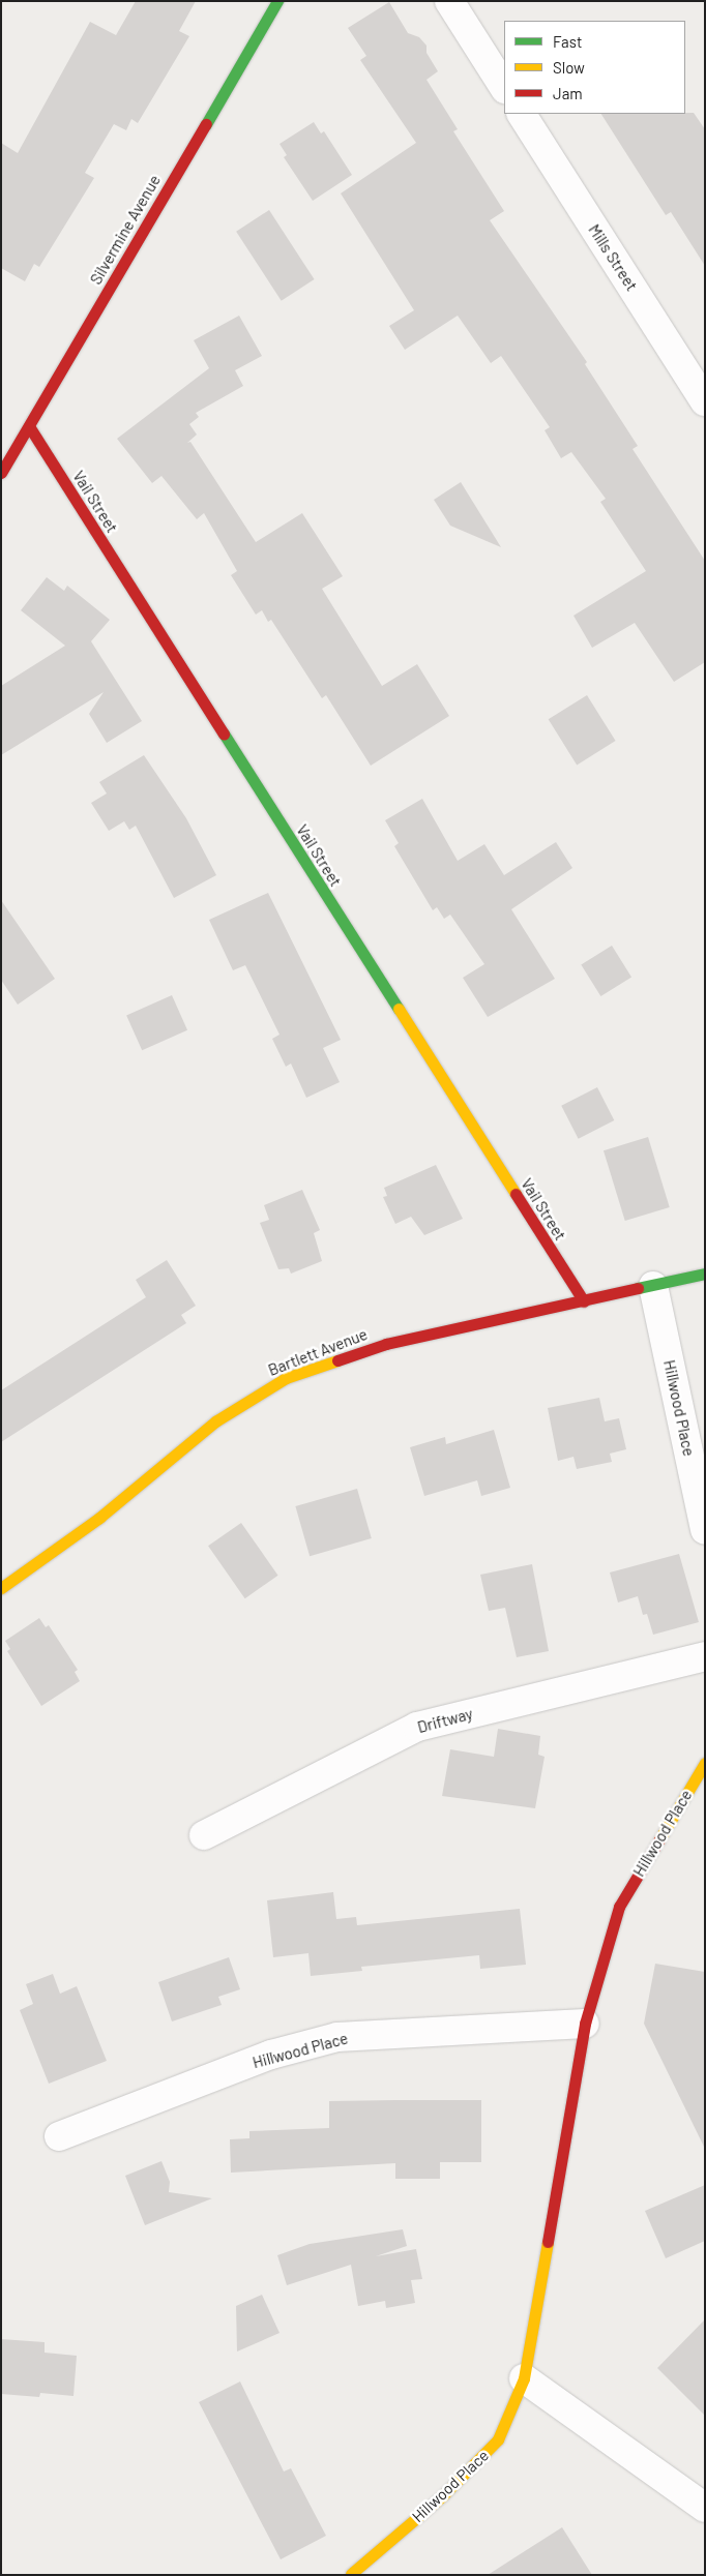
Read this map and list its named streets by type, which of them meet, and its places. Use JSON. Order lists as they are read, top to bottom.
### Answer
{
  "streets": {
    "street": [
      "Silvermine Avenue",
      "Mills Street",
      "Vail Street",
      "Bartlett Avenue",
      "Hillwood Place",
      "Driftway"
    ]
  },
  "crossings": [
    ["Silvermine Avenue", "Vail Street"],
    ["Vail Street", "Bartlett Avenue"],
    ["Bartlett Avenue", "Hillwood Place"]
  ],
  "legend": ["Fast", "Slow", "Jam"]
}
